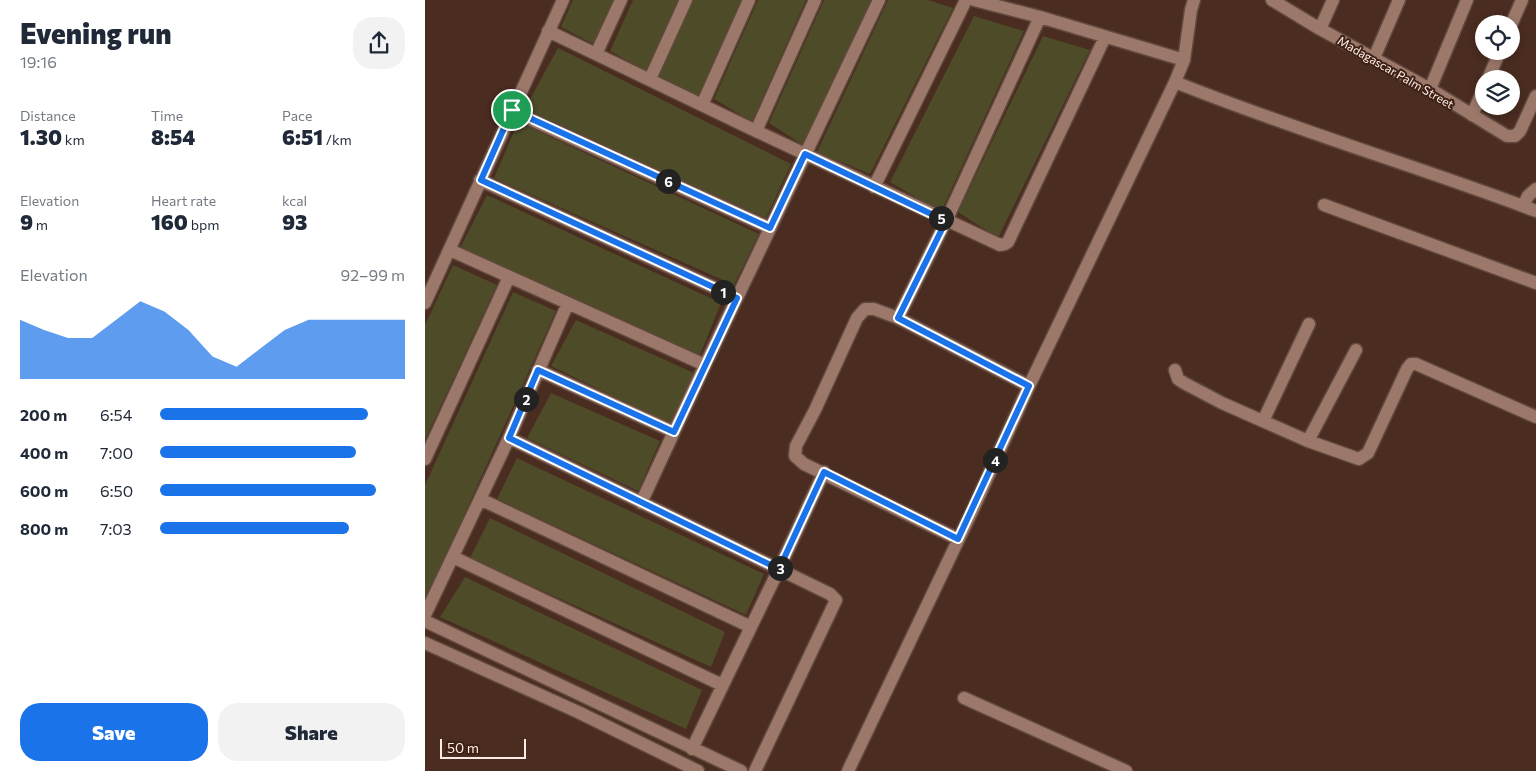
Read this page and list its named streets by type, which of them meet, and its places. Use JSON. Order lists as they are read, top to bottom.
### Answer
{
  "streets": {
    "street": ["Madagascar Palm Street"]
  },
  "scale_bar": "50 m",
  "page": {
    "heading": ["Evening run", "19:16"],
    "stats": [
      ["Distance", "1.30 km"],
      ["Time", "8:54"],
      ["Pace", "6:51 /km"],
      ["Elevation", "9 m"],
      ["Heart rate", "160 bpm"],
      ["kcal", "93"]
    ],
    "pins": [
      "6",
      "5",
      "1",
      "2",
      "4",
      "3"
    ],
    "chart": ["Elevation", "92–99 m"],
    "list": [
      {
        "name": "200 m",
        "note": "6:54"
      },
      {
        "name": "400 m",
        "note": "7:00"
      },
      {
        "name": "600 m",
        "note": "6:50"
      },
      {
        "name": "800 m",
        "note": "7:03"
      }
    ],
    "buttons": ["Save", "Share"],
    "scale": "50 m"
  }
}
